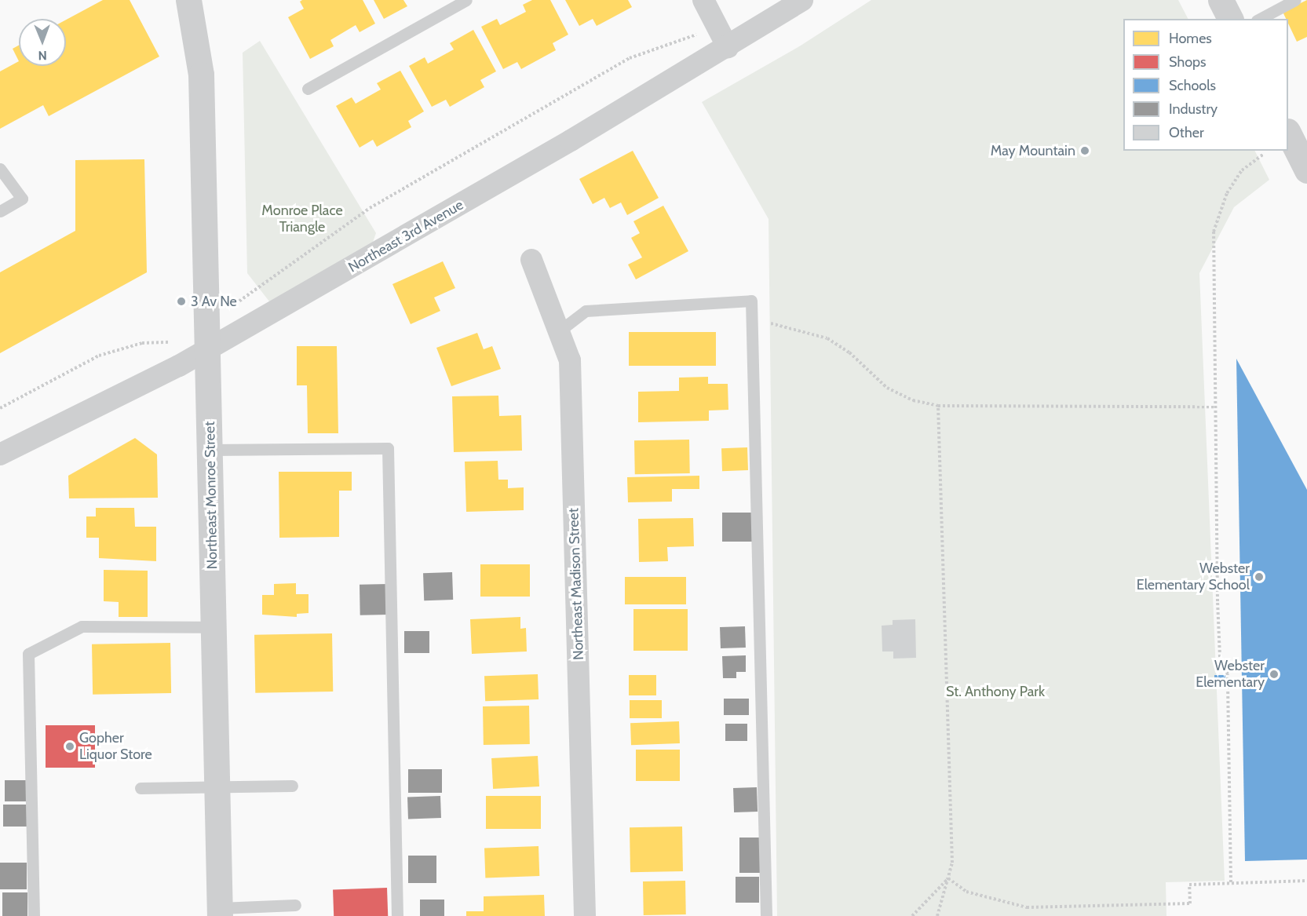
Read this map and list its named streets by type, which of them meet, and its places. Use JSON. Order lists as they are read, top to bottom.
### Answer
{
  "streets": {
    "street": ["Northeast 3rd Avenue", "Northeast Monroe Street", "Northeast Madison Street"]
  },
  "crossings": [
    ["Northeast 3rd Avenue", "Northeast Monroe Street"]
  ],
  "parks": ["Monroe Place Triangle", "St. Anthony Park"],
  "places": [
    "May Mountain",
    "3 Av Ne",
    "Webster Elementary School",
    "Webster Elementary",
    "Gopher Liquor Store"
  ],
  "legend": [
    "Homes",
    "Shops",
    "Schools",
    "Industry",
    "Other"
  ],
  "north": "bottom"
}
